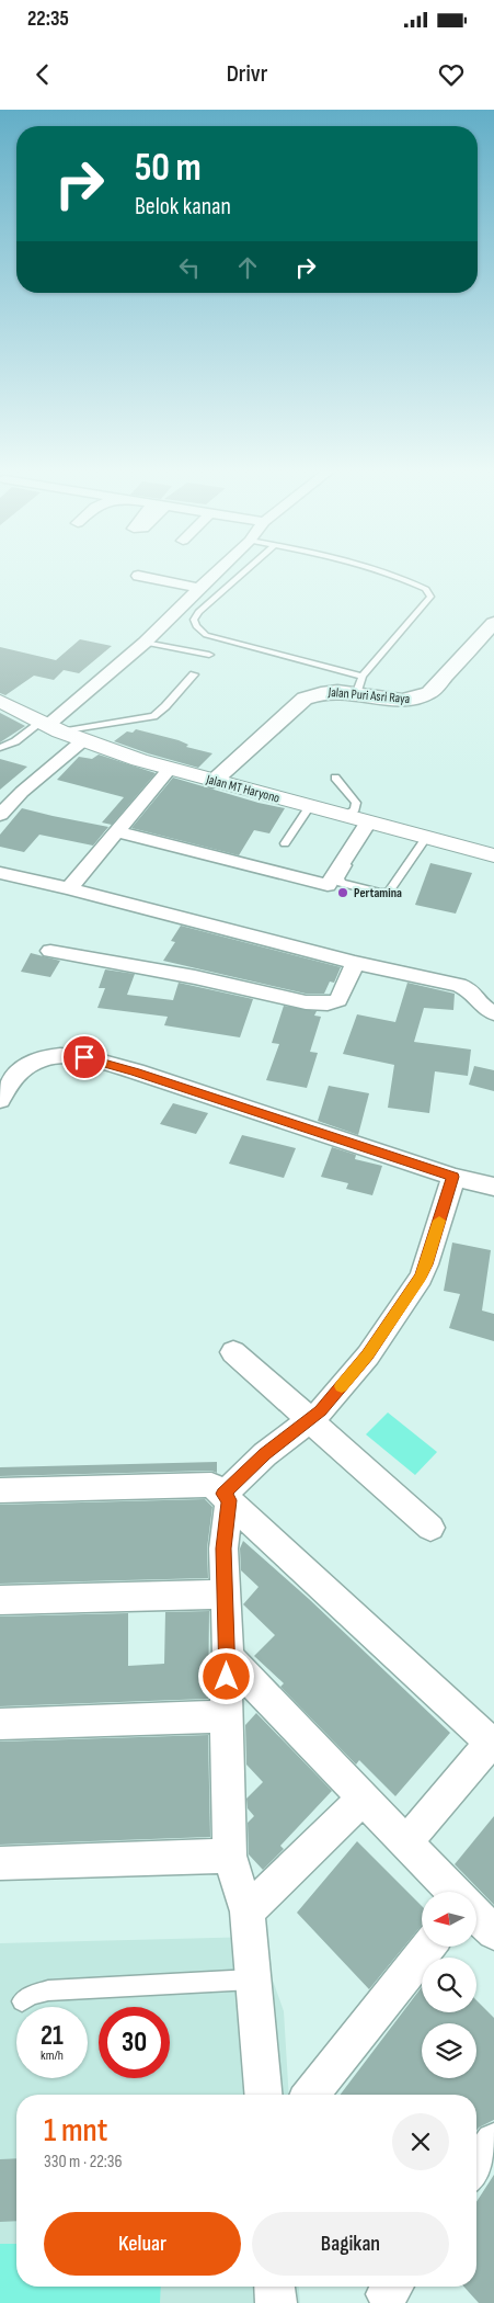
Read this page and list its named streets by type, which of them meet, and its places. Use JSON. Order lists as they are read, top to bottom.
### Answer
{
  "streets": {
    "main road": ["Jalan MT Haryono"],
    "street": ["Jalan Puri Asri Raya"]
  },
  "crossings": [
    ["Jalan Puri Asri Raya", "Jalan MT Haryono"]
  ],
  "places": ["Pertamina"],
  "north": "left",
  "page": {
    "status": "22:35",
    "header": "Drivr",
    "turn": ["50 m", "Belok kanan"],
    "speed": "21 km/h",
    "limit": "30",
    "heading": ["1 mnt", "330 m · 22:36"],
    "buttons": ["Keluar", "Bagikan"]
  }
}
